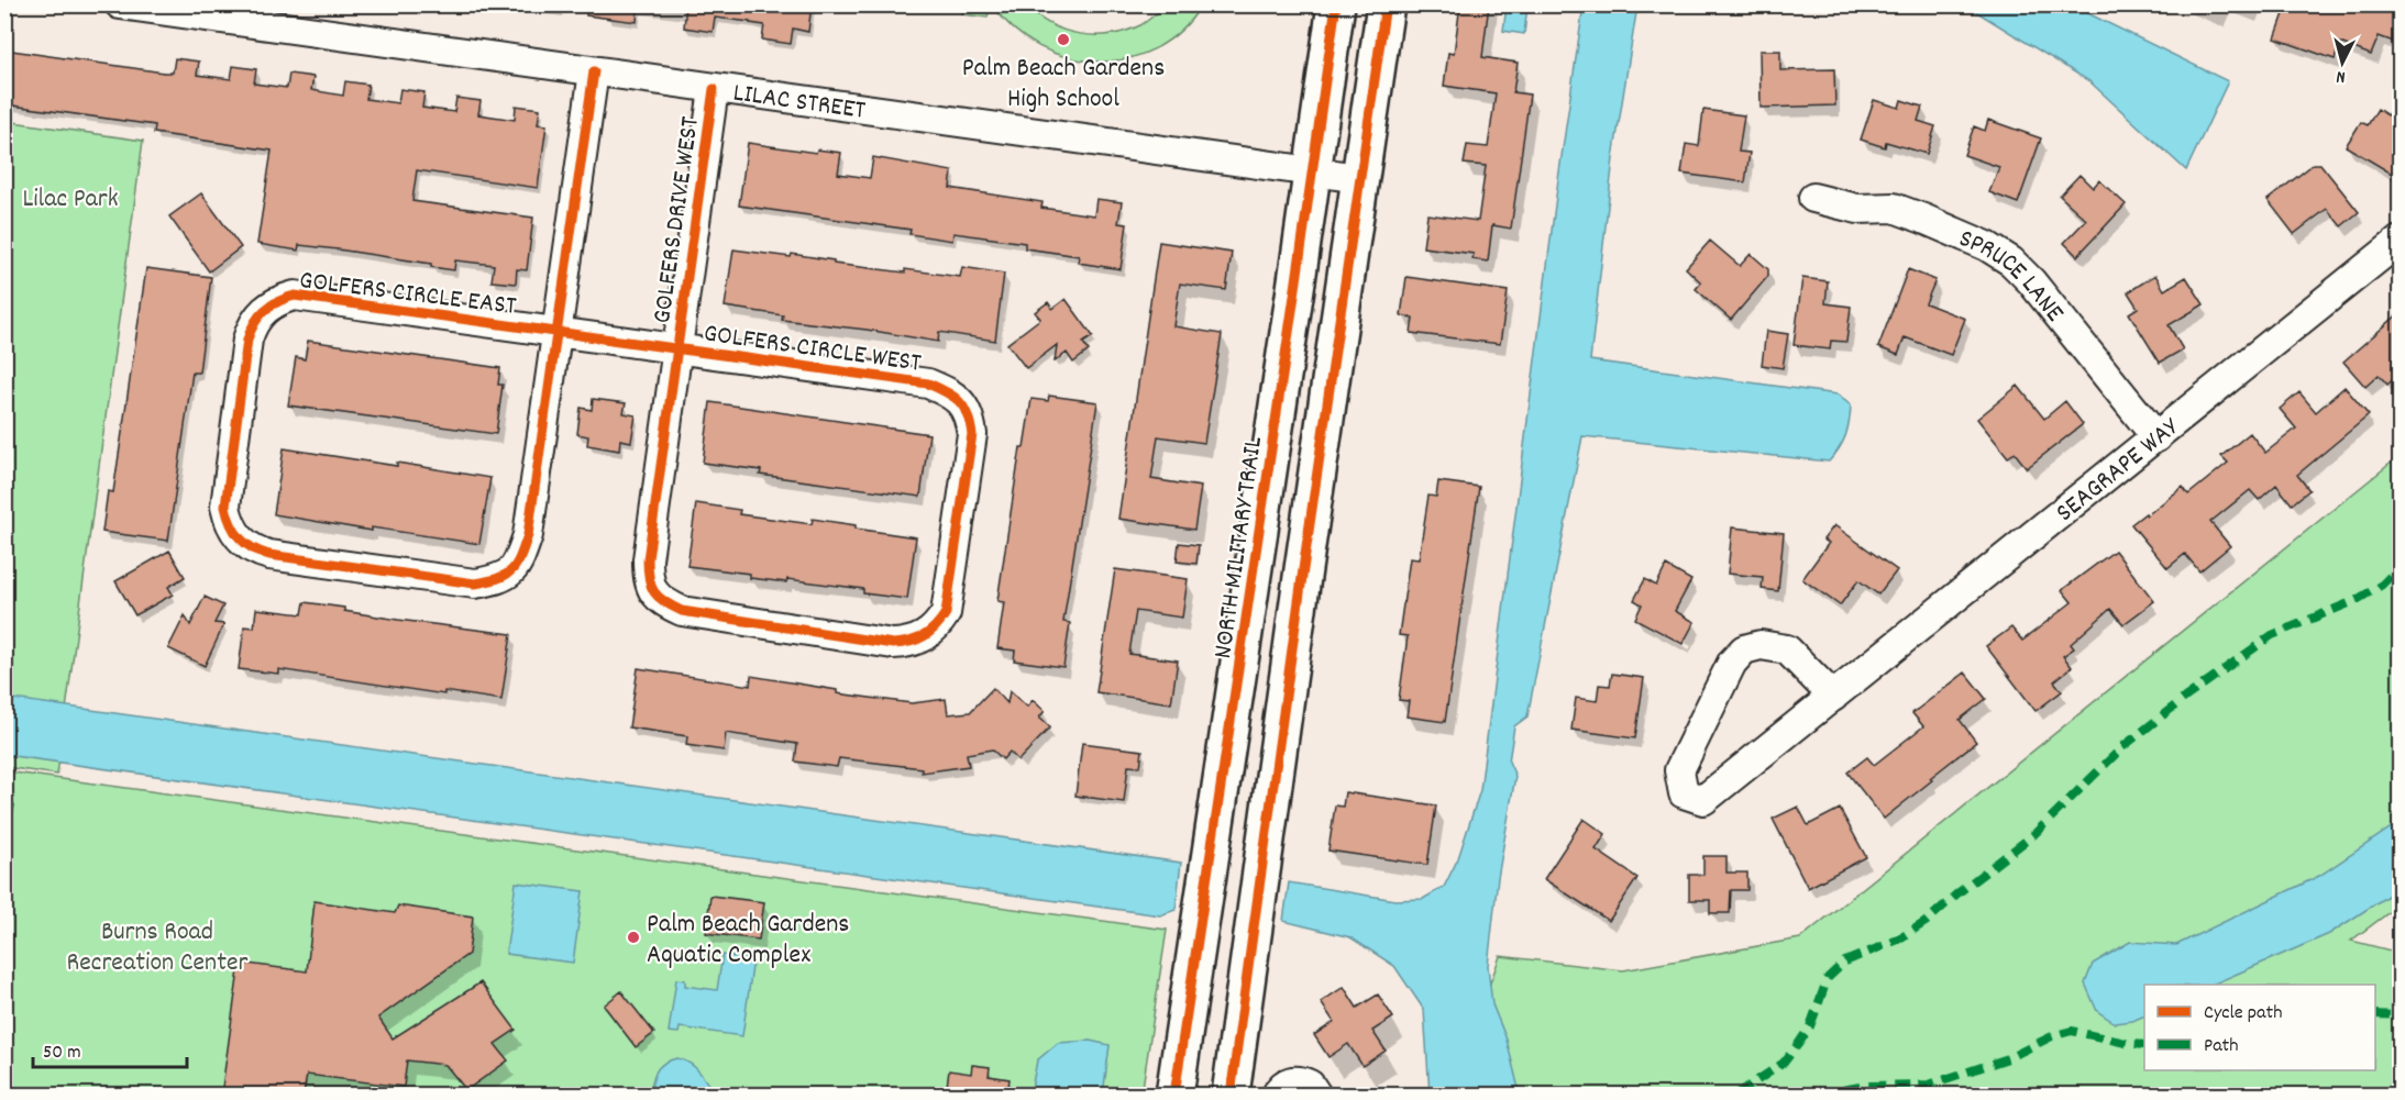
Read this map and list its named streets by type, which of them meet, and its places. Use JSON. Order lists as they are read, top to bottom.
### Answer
{
  "streets": {
    "main road": ["NORTH MILITARY TRAIL"],
    "street": [
      "LILAC STREET",
      "GOLFERS DRIVE WEST",
      "SPRUCE LANE",
      "GOLFERS CIRCLE EAST",
      "GOLFERS CIRCLE WEST",
      "SEAGRAPE WAY"
    ]
  },
  "crossings": [
    ["LILAC STREET", "GOLFERS DRIVE WEST"],
    ["LILAC STREET", "NORTH MILITARY TRAIL"],
    ["GOLFERS DRIVE WEST", "GOLFERS CIRCLE EAST"],
    ["GOLFERS DRIVE WEST", "GOLFERS CIRCLE WEST"],
    ["SPRUCE LANE", "SEAGRAPE WAY"],
    ["GOLFERS CIRCLE EAST", "GOLFERS CIRCLE WEST"]
  ],
  "parks": ["Lilac Park", "Burns Road Recreation Center"],
  "places": ["Palm Beach Gardens High School", "Palm Beach Gardens Aquatic Complex"],
  "legend": ["Cycle path", "Path"],
  "scale_bar": "50 m",
  "north": "bottom"
}
